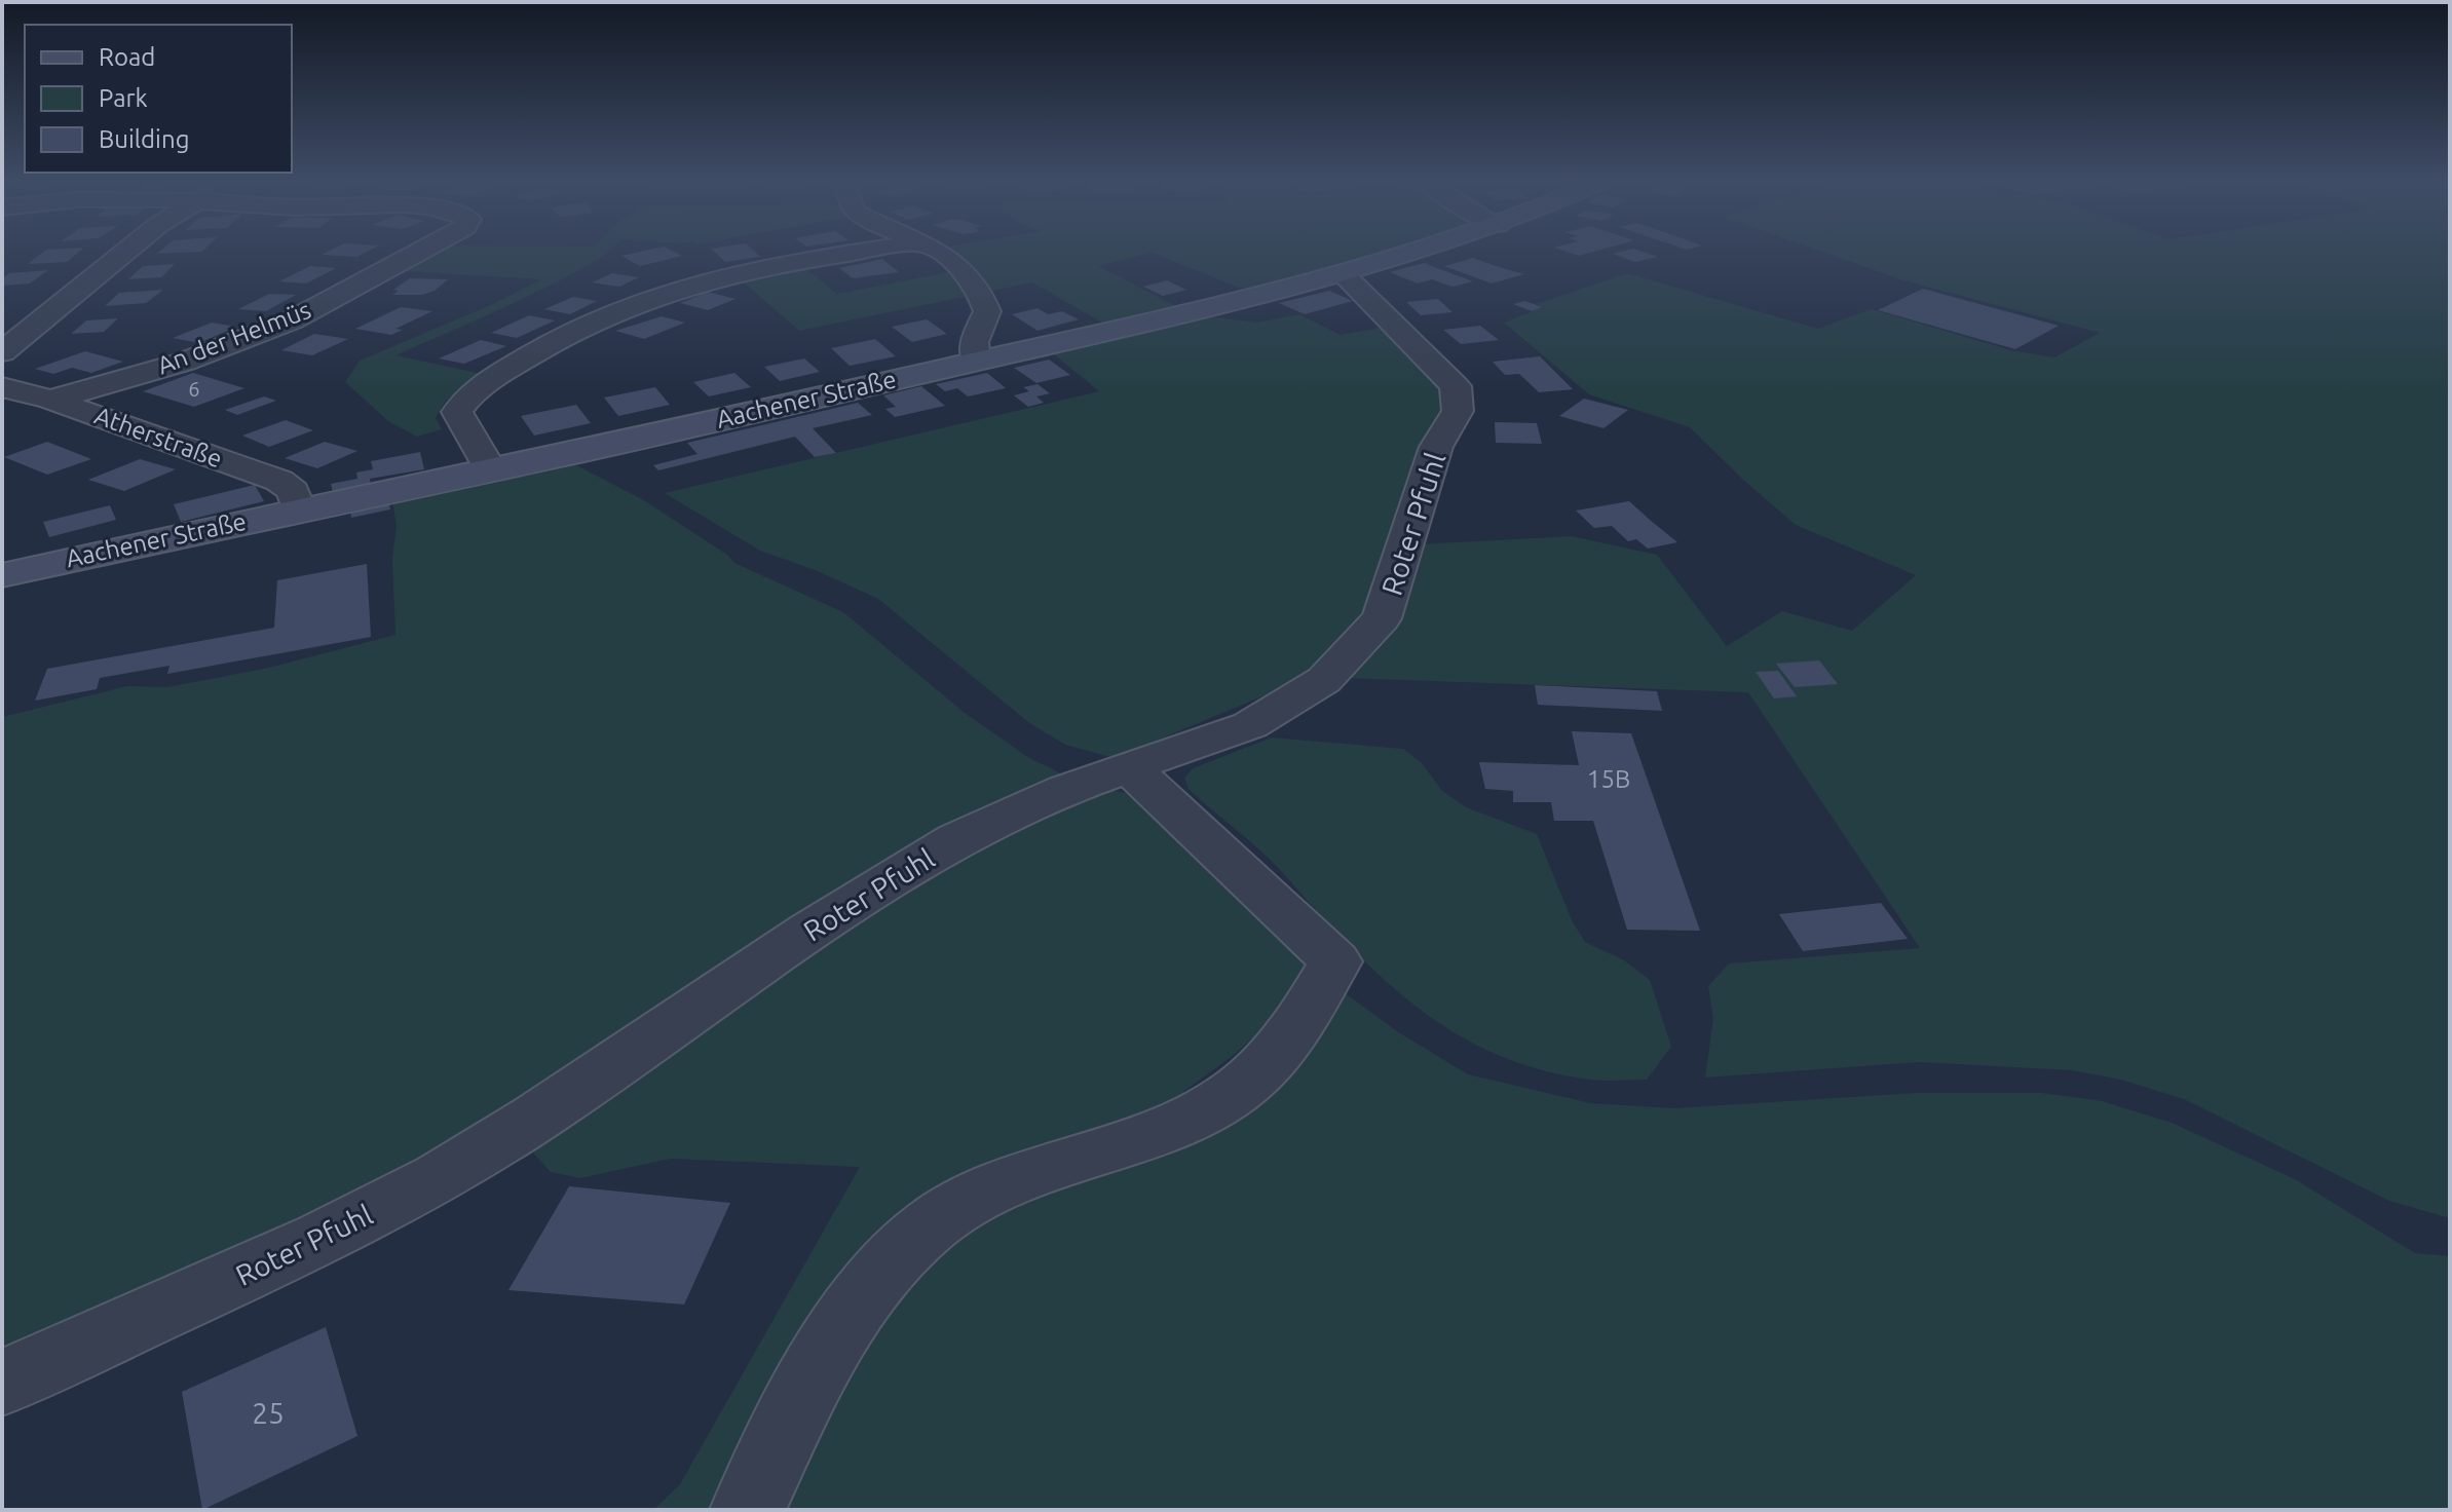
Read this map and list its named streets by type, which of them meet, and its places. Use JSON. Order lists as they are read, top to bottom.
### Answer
{
  "streets": {
    "street": [
      "An der Helmüs",
      "Aachener Straße",
      "Atherstraße",
      "Roter Pfuhl"
    ]
  },
  "crossings": [
    ["An der Helmüs", "Atherstraße"],
    ["Aachener Straße", "Atherstraße"],
    ["Aachener Straße", "Roter Pfuhl"]
  ],
  "house_numbers": ["6", "15B", "25"],
  "legend": ["Road", "Park", "Building"]
}
